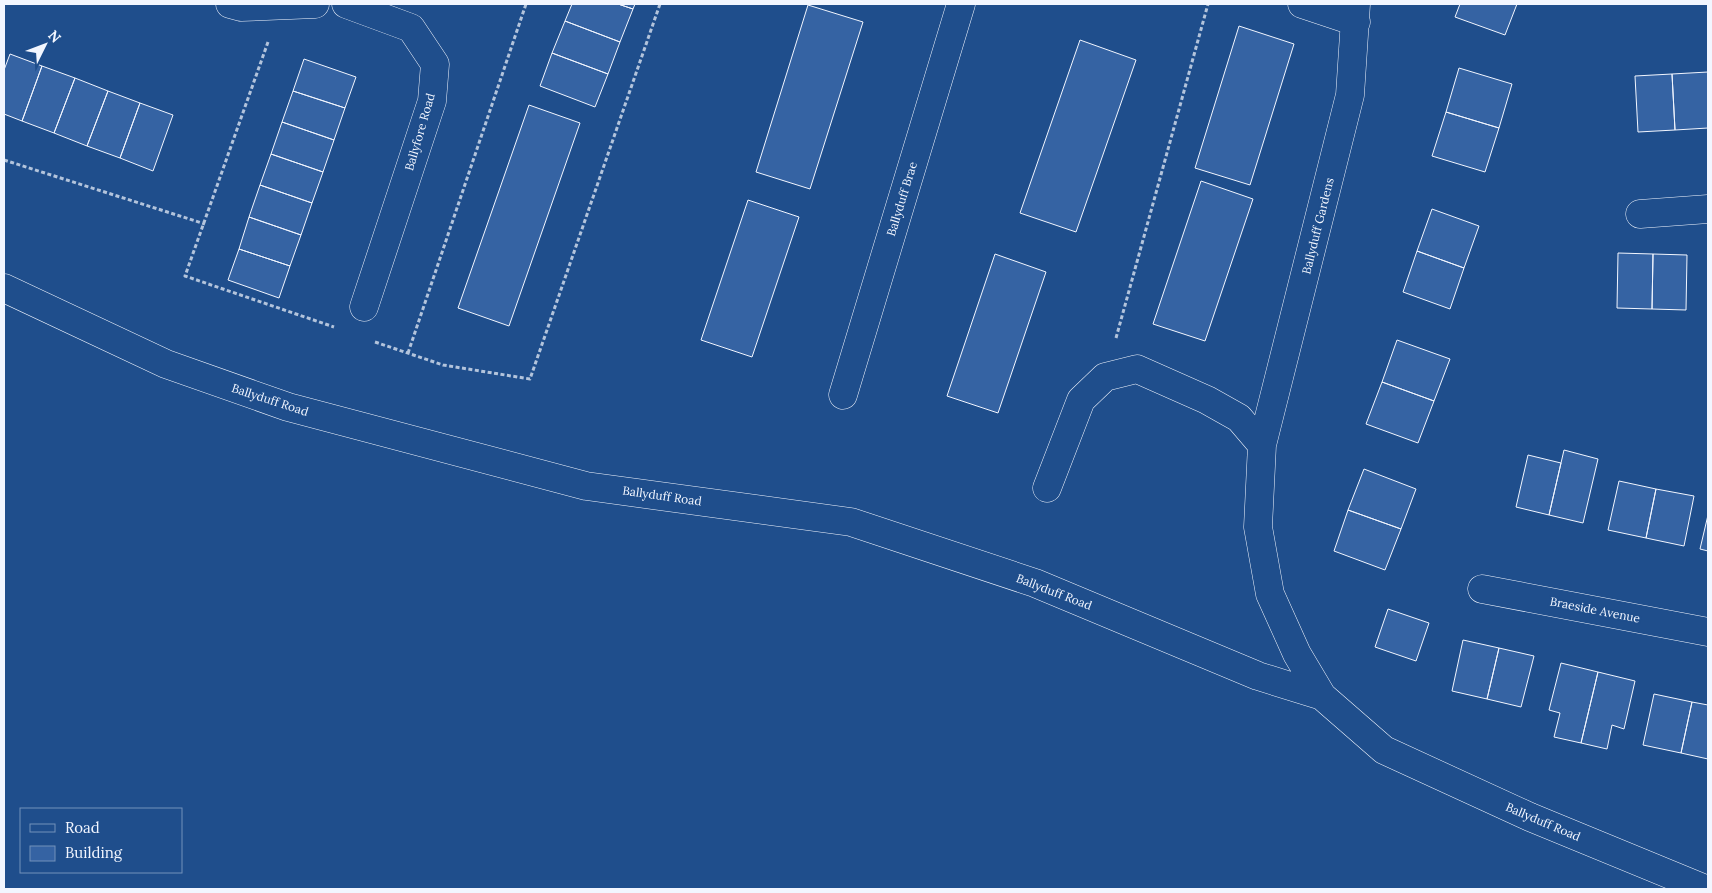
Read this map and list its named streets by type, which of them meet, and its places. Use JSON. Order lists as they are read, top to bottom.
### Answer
{
  "streets": {
    "street": [
      "Ballyfore Road",
      "Ballyduff Brae",
      "Ballyduff Gardens",
      "Ballyduff Road",
      "Braeside Avenue"
    ]
  },
  "crossings": [
    ["Ballyduff Gardens", "Ballyduff Road"]
  ],
  "legend": ["Road", "Building"],
  "north": "top right"
}
